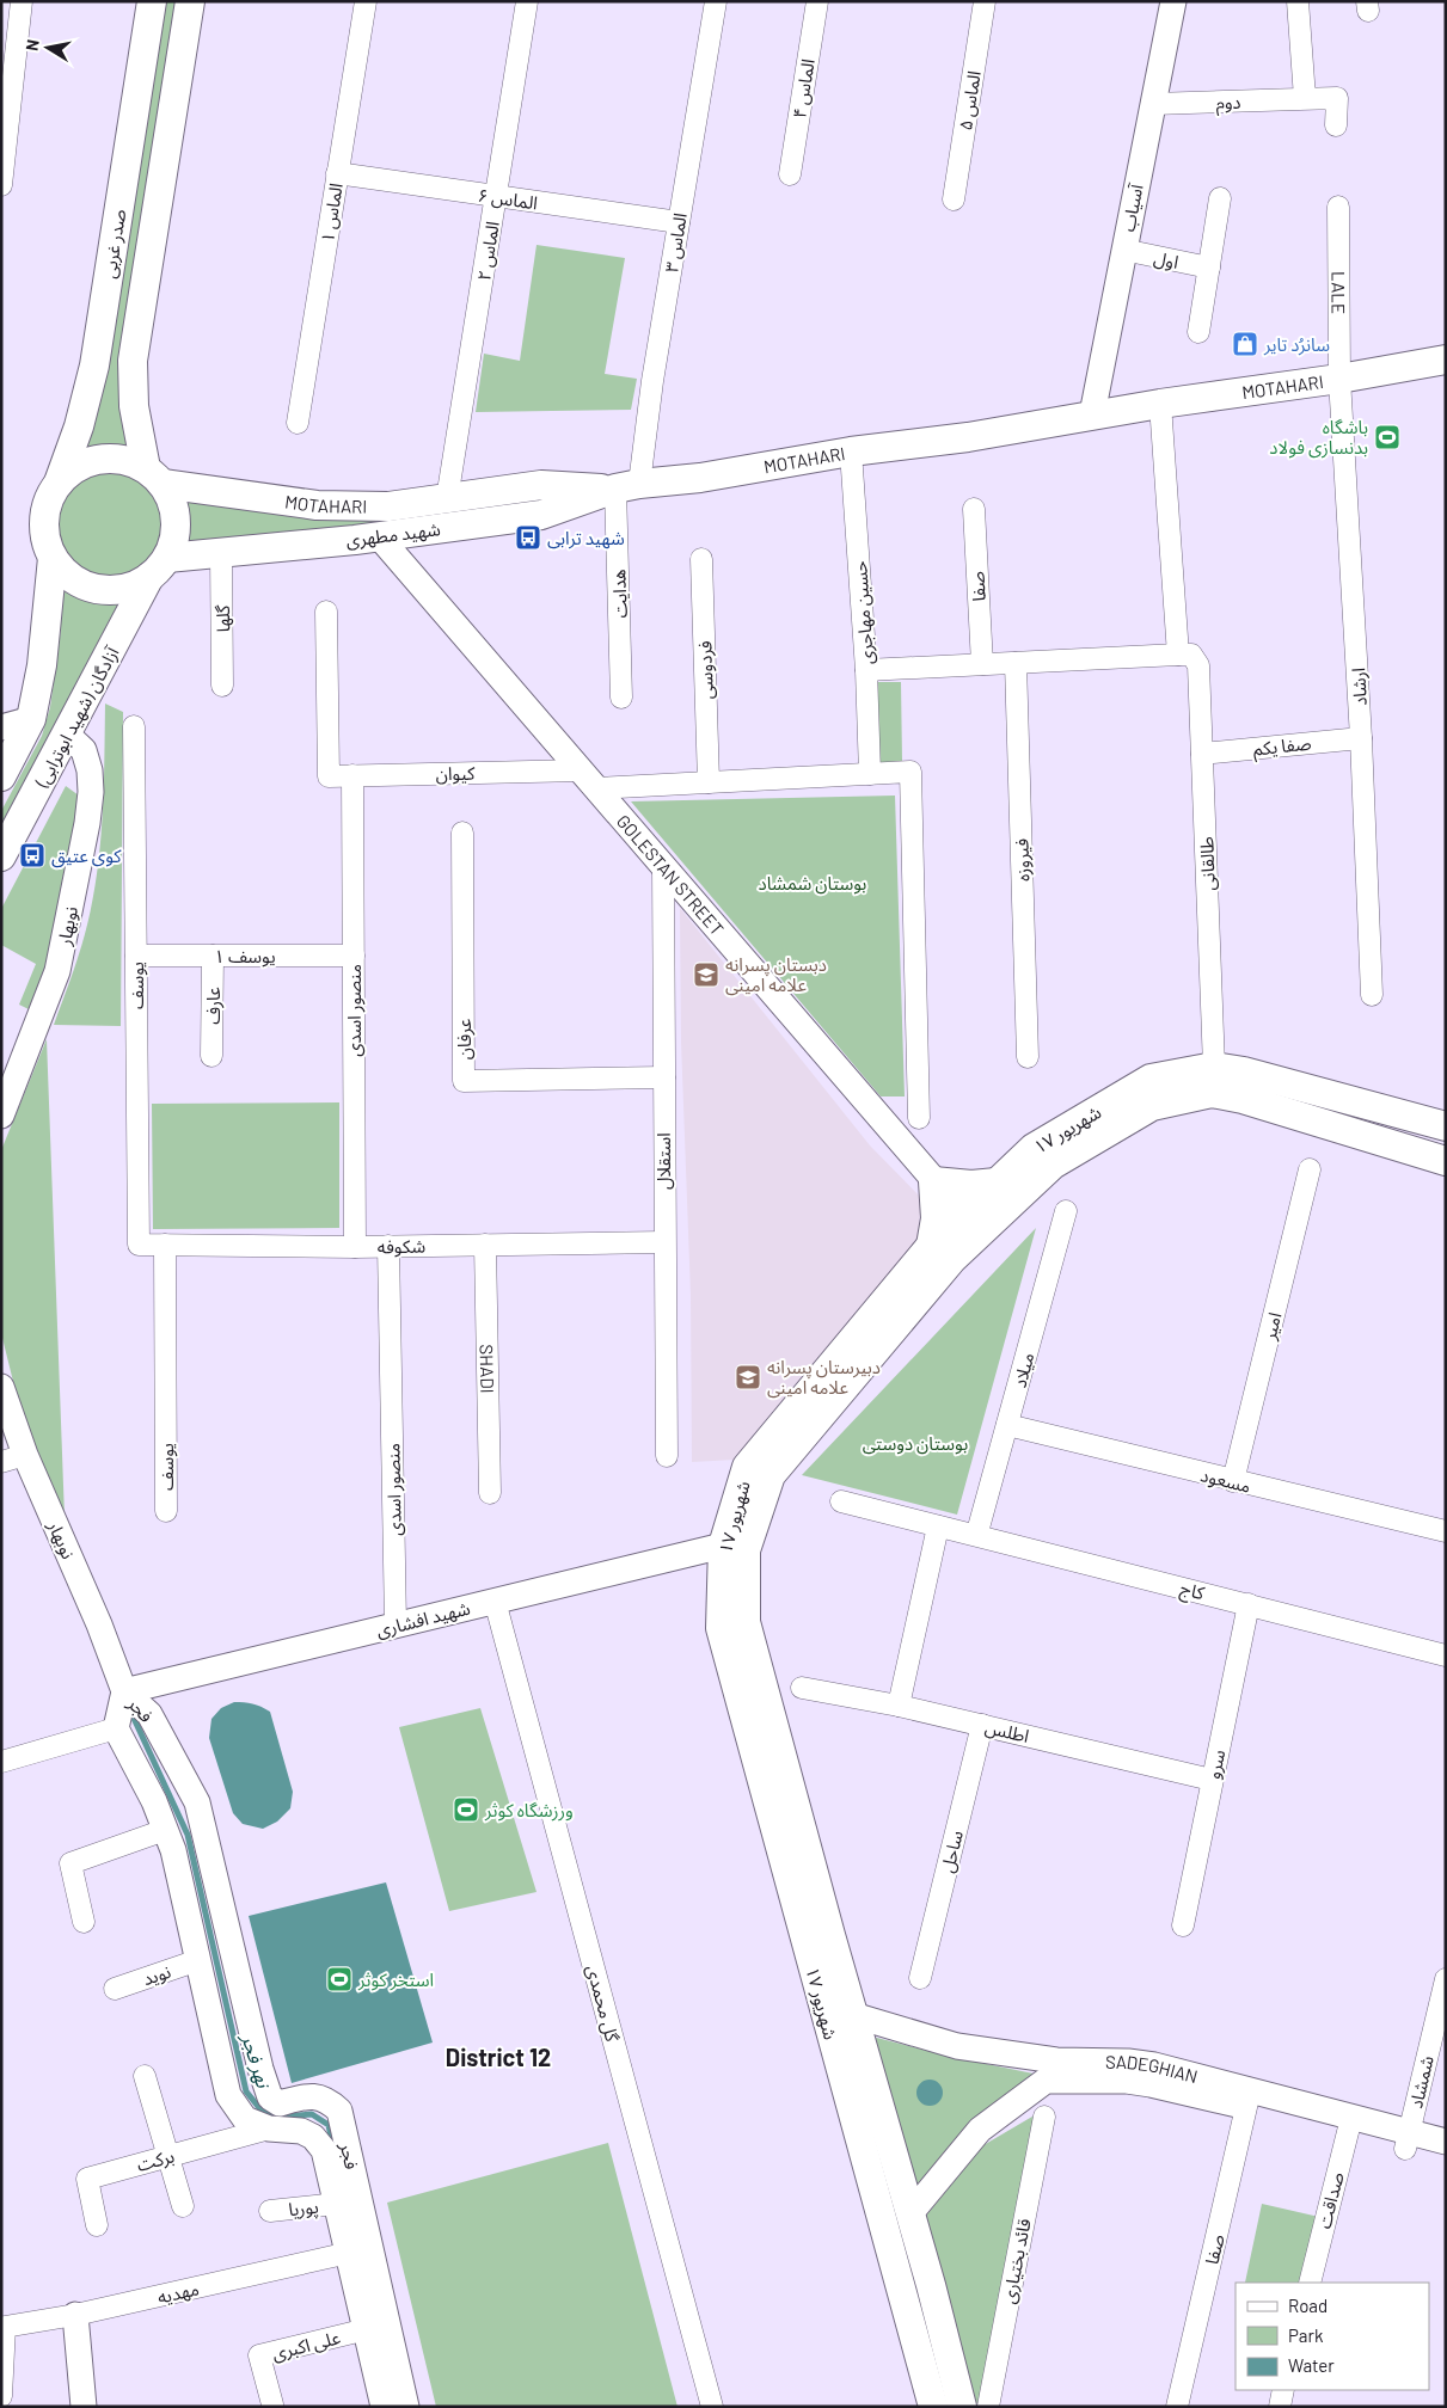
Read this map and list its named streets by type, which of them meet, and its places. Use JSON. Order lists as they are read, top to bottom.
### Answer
{
  "streets": {
    "main road": [
      "صدر غربی",
      "MOTAHARI",
      "شهید مطهری",
      "آزادگان (شهید ابوترابی)",
      "۱۷ شهریور"
    ],
    "street": [
      "الماس ۴",
      "الماس ۵",
      "دوم",
      "الماس ۶",
      "آسیاب",
      "الماس ۱",
      "الماس ۳",
      "الماس ۲",
      "اول",
      "LALE",
      "صفا",
      "هدایت",
      "حسین مهاجری",
      "گلها",
      "فردوسی",
      "ارشاد",
      "صفا یکم",
      "کیوان",
      "فیروزه",
      "طالقانی",
      "GOLESTAN STREET",
      "نوبهار",
      "یوسف ۱",
      "یوسف",
      "عارف",
      "منصور اسدی",
      "عرفان",
      "استقلال",
      "شکوفه",
      "امیر",
      "SHADI",
      "میلاد",
      "مسعود",
      "کاج",
      "شهید افشاری",
      "فجر",
      "اطلس",
      "سرو",
      "ساحل",
      "نوید",
      "گل محمدی",
      "SADEGHIAN",
      "شمشاد",
      "برکت",
      "صداقت",
      "پوریا",
      "قائد بختیاری",
      "مهدیه",
      "علی اکبری"
    ]
  },
  "crossings": [
    ["دوم", "آسیاب"],
    ["الماس ۶", "الماس ۱"],
    ["الماس ۶", "الماس ۳"],
    ["الماس ۶", "الماس ۲"],
    ["آسیاب", "اول"],
    ["آسیاب", "MOTAHARI"],
    ["الماس ۳", "MOTAHARI"],
    ["الماس ۳", "شهید مطهری"],
    ["الماس ۳", "هدایت"],
    ["صدر غربی", "MOTAHARI"],
    ["صدر غربی", "شهید مطهری"],
    ["صدر غربی", "آزادگان (شهید ابوترابی)"],
    ["الماس ۲", "MOTAHARI"],
    ["LALE", "MOTAHARI"],
    ["LALE", "ارشاد"],
    ["MOTAHARI", "شهید مطهری"],
    ["MOTAHARI", "هدایت"],
    ["MOTAHARI", "حسین مهاجری"],
    ["MOTAHARI", "ارشاد"],
    ["MOTAHARI", "آزادگان (شهید ابوترابی)"],
    ["MOTAHARI", "طالقانی"],
    ["شهید مطهری", "هدایت"],
    ["شهید مطهری", "گلها"],
    ["شهید مطهری", "آزادگان (شهید ابوترابی)"],
    ["شهید مطهری", "GOLESTAN STREET"],
    ["صفا", "SADEGHIAN"],
    ["حسین مهاجری", "کیوان"],
    ["فردوسی", "کیوان"],
    ["ارشاد", "صفا یکم"],
    ["آزادگان (شهید ابوترابی)", "نوبهار"],
    ["صفا یکم", "طالقانی"],
    ["کیوان", "GOLESTAN STREET"],
    ["کیوان", "منصور اسدی"],
    ["طالقانی", "۱۷ شهریور"],
    ["GOLESTAN STREET", "۱۷ شهریور"],
    ["GOLESTAN STREET", "استقلال"],
    ["نوبهار", "شهید افشاری"],
    ["نوبهار", "فجر"],
    ["یوسف ۱", "یوسف"],
    ["یوسف ۱", "عارف"],
    ["یوسف ۱", "منصور اسدی"],
    ["یوسف", "شکوفه"],
    ["منصور اسدی", "شکوفه"],
    ["منصور اسدی", "شهید افشاری"],
    ["عرفان", "استقلال"],
    ["۱۷ شهریور", "شهید افشاری"],
    ["۱۷ شهریور", "SADEGHIAN"],
    ["استقلال", "شکوفه"],
    ["شکوفه", "SHADI"],
    ["امیر", "مسعود"],
    ["میلاد", "مسعود"],
    ["کاج", "سرو"],
    ["شهید افشاری", "فجر"],
    ["شهید افشاری", "گل محمدی"],
    ["فجر", "نوید"],
    ["فجر", "برکت"],
    ["فجر", "پوریا"],
    ["فجر", "مهدیه"],
    ["فجر", "علی اکبری"],
    ["اطلس", "سرو"],
    ["اطلس", "ساحل"],
    ["SADEGHIAN", "شمشاد"],
    ["SADEGHIAN", "صداقت"]
  ],
  "districts": ["District 12"],
  "water": ["نهر فجر"],
  "parks": ["بوستان شمشاد", "بوستان دوستی"],
  "places": {
    "shop": ["سانرُد تایر"],
    "sports": ["باشگاه بدنسازی فولاد", "ورزشگاه کوثر", "استخر کوثر"],
    "bus stop": ["شهید ترابی", "کوی عتیق"],
    "school or university": ["دبستان پسرانه علامه امینی", "دبیرستان پسرانه علامه امینی"]
  },
  "legend": ["Road", "Park", "Water"],
  "north": "left"
}
